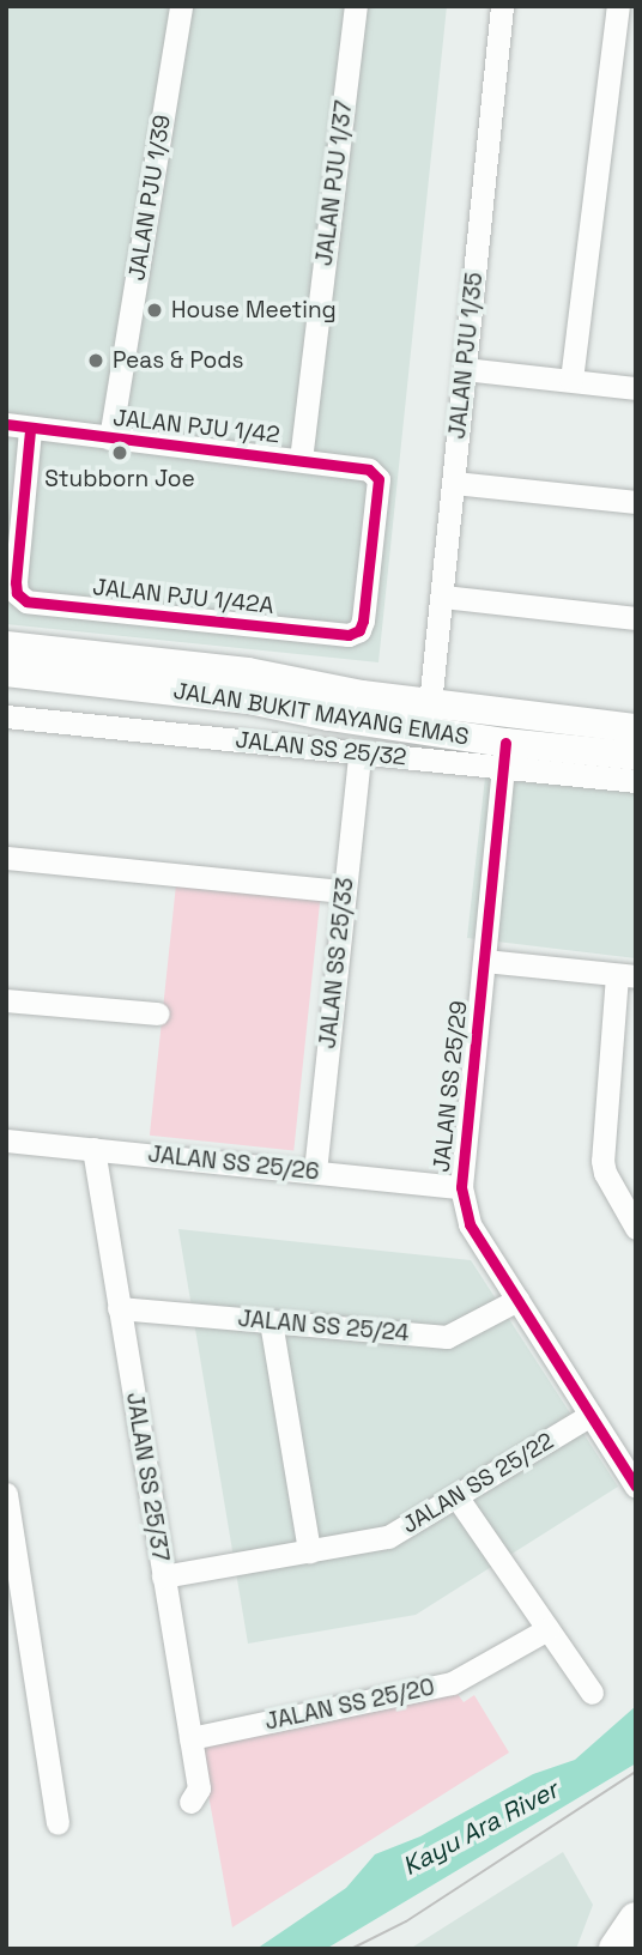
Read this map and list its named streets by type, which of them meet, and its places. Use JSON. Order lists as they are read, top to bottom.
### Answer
{
  "streets": {
    "main road": ["JALAN BUKIT MAYANG EMAS"],
    "street": [
      "JALAN PJU 1/37",
      "JALAN PJU 1/39",
      "JALAN PJU 1/35",
      "JALAN PJU 1/42",
      "JALAN PJU 1/42A",
      "JALAN SS 25/32",
      "JALAN SS 25/33",
      "JALAN SS 25/29",
      "JALAN SS 25/26",
      "JALAN SS 25/24",
      "JALAN SS 25/37",
      "JALAN SS 25/22",
      "JALAN SS 25/20"
    ]
  },
  "crossings": [
    ["JALAN PJU 1/37", "JALAN PJU 1/42"],
    ["JALAN PJU 1/39", "JALAN PJU 1/42"],
    ["JALAN PJU 1/35", "JALAN BUKIT MAYANG EMAS"],
    ["JALAN PJU 1/42", "JALAN PJU 1/42A"],
    ["JALAN BUKIT MAYANG EMAS", "JALAN SS 25/32"],
    ["JALAN BUKIT MAYANG EMAS", "JALAN SS 25/29"],
    ["JALAN SS 25/32", "JALAN SS 25/33"],
    ["JALAN SS 25/32", "JALAN SS 25/29"],
    ["JALAN SS 25/33", "JALAN SS 25/26"],
    ["JALAN SS 25/29", "JALAN SS 25/26"],
    ["JALAN SS 25/29", "JALAN SS 25/24"],
    ["JALAN SS 25/29", "JALAN SS 25/22"],
    ["JALAN SS 25/26", "JALAN SS 25/37"],
    ["JALAN SS 25/24", "JALAN SS 25/37"],
    ["JALAN SS 25/37", "JALAN SS 25/22"],
    ["JALAN SS 25/37", "JALAN SS 25/20"]
  ],
  "water": ["Kayu Ara River"],
  "places": ["House Meeting", "Peas & Pods", "Stubborn Joe"]
}
